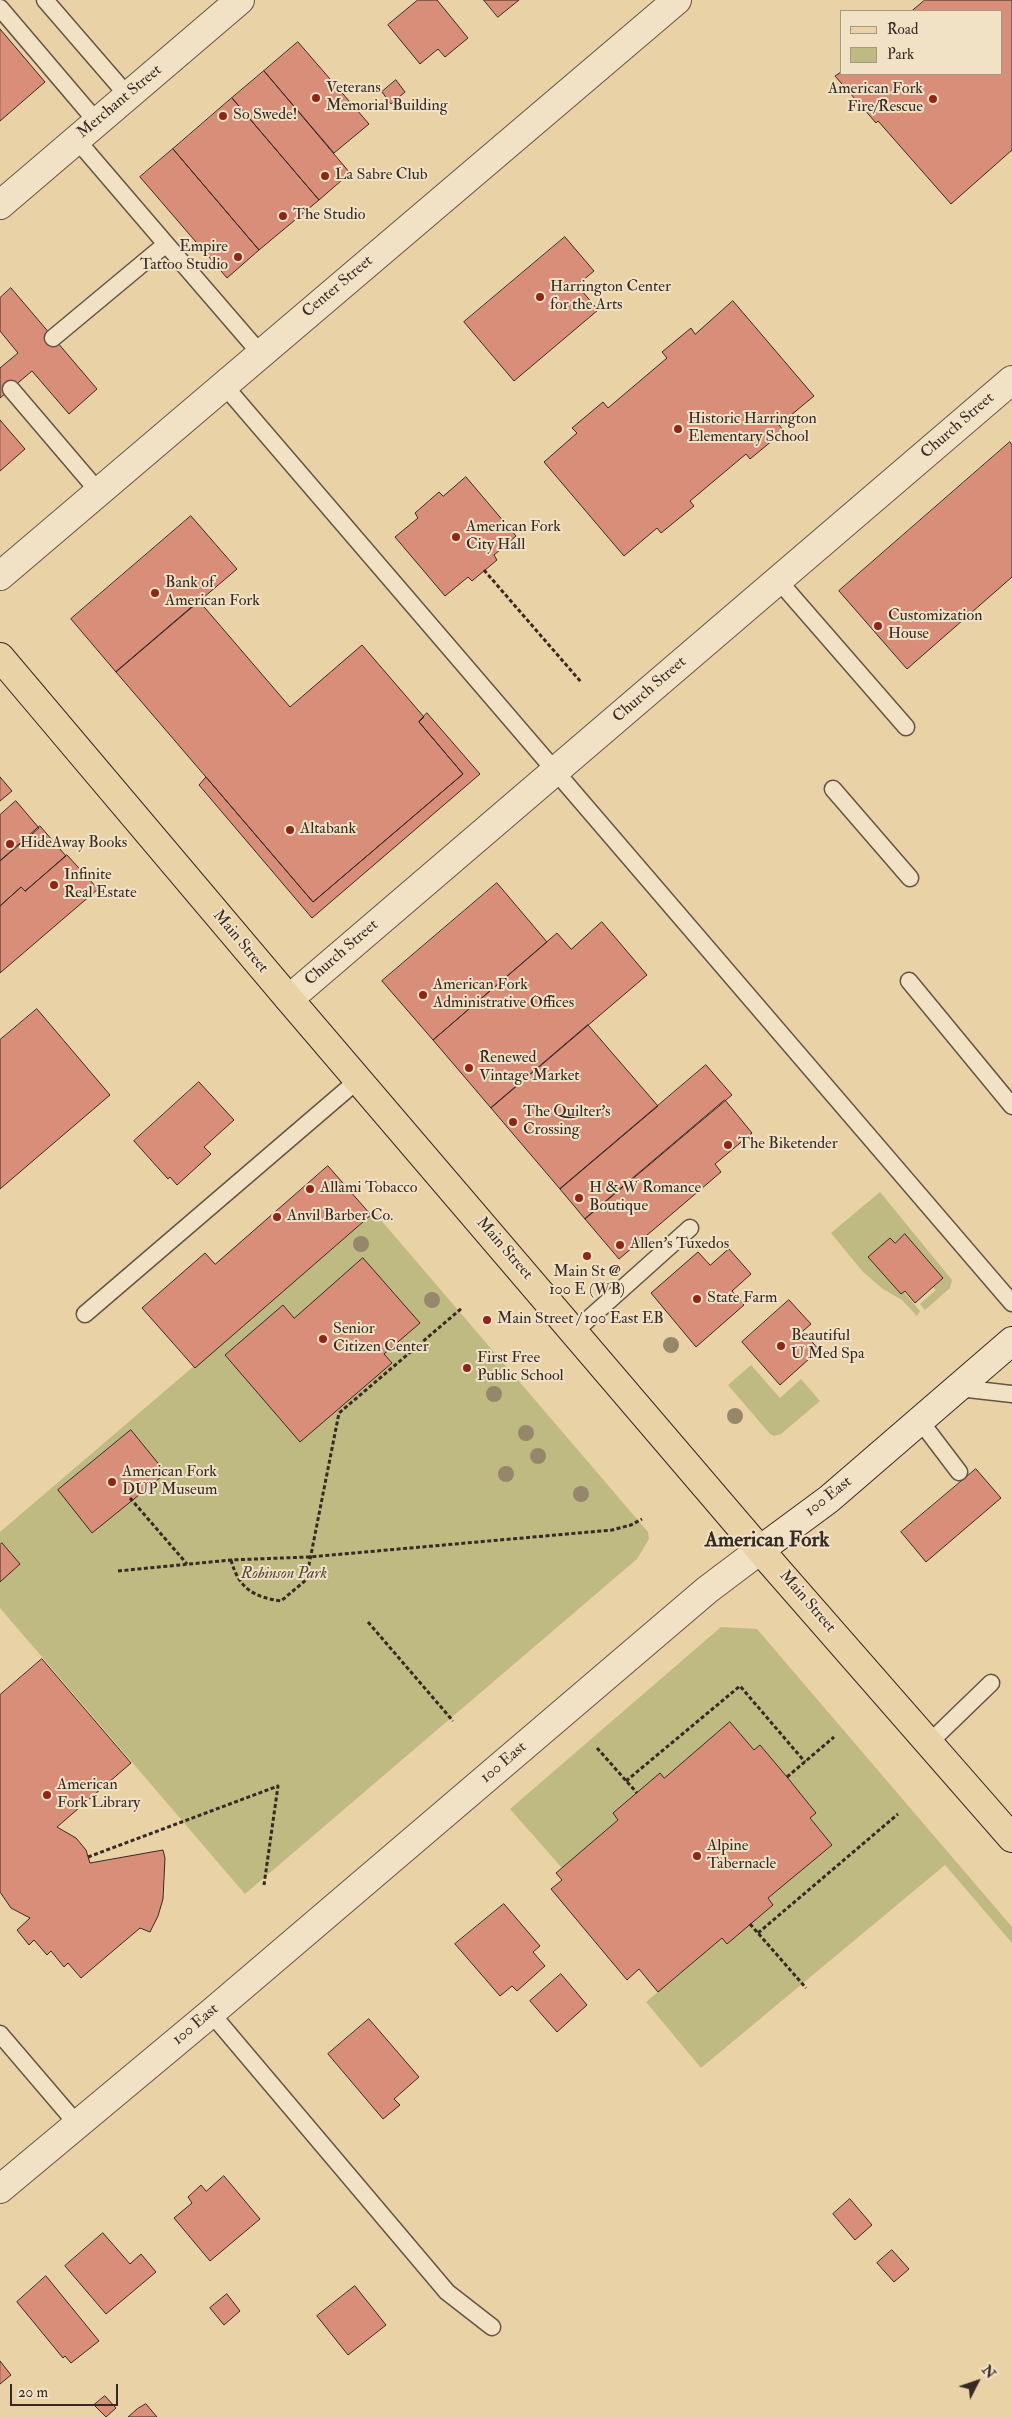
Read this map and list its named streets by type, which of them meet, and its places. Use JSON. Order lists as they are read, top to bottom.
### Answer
{
  "streets": {
    "main road": ["Main Street"],
    "street": [
      "Merchant Street",
      "Center Street",
      "Church Street",
      "100 East"
    ]
  },
  "crossings": [
    ["Church Street", "Main Street"],
    ["Main Street", "100 East"]
  ],
  "districts": ["American Fork"],
  "parks": ["Robinson Park"],
  "places": [
    "Veterans Memorial Building",
    "American Fork Fire/Rescue",
    "So Swede!",
    "La Sabre Club",
    "The Studio",
    "Empire Tattoo Studio",
    "Harrington Center for the Arts",
    "Historic Harrington Elementary School",
    "American Fork City Hall",
    "Bank of American Fork",
    "Customization House",
    "Altabank",
    "HideAway Books",
    "Infinite Real Estate",
    "American Fork Administrative Offices",
    "Renewed Vintage Market",
    "The Quilter’s Crossing",
    "The Biketender",
    "Allami Tobacco",
    "H & W Romance Boutique",
    "Anvil Barber Co.",
    "Allen’s Tuxedos",
    "Main St @ 100 E (WB)",
    "State Farm",
    "Main Street / 100 East EB",
    "Senior Citizen Center",
    "Beautiful U Med Spa",
    "First Free Public School",
    "American Fork DUP Museum",
    "American Fork Library",
    "Alpine Tabernacle"
  ],
  "legend": ["Road", "Park"],
  "scale_bar": "20 m",
  "north": "top right"
}
